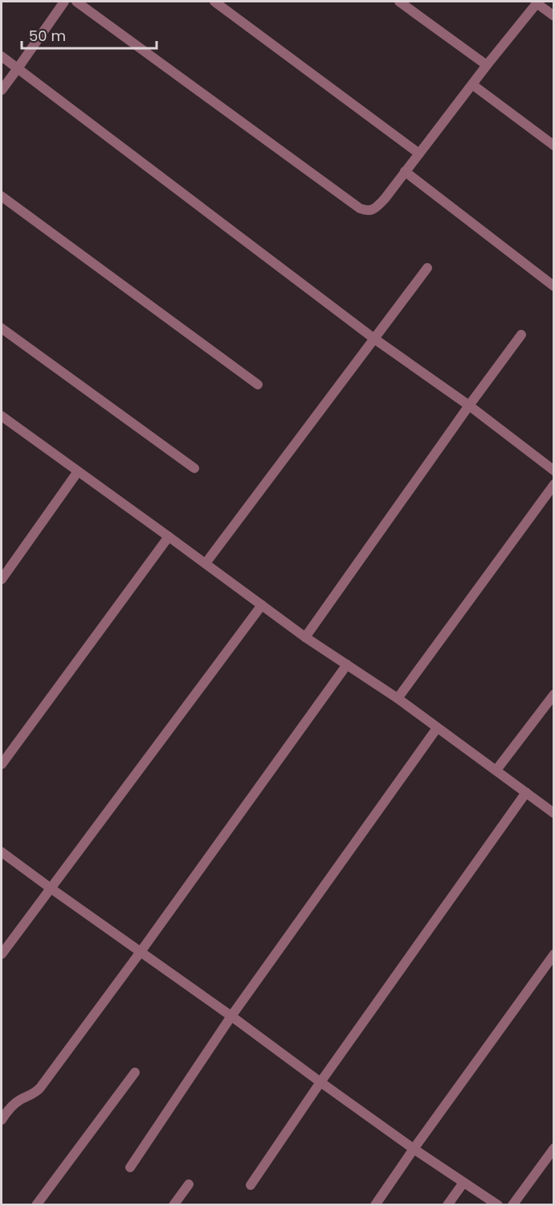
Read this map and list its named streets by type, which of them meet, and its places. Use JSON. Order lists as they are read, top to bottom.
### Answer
{
  "scale_bar": "50 m"
}
